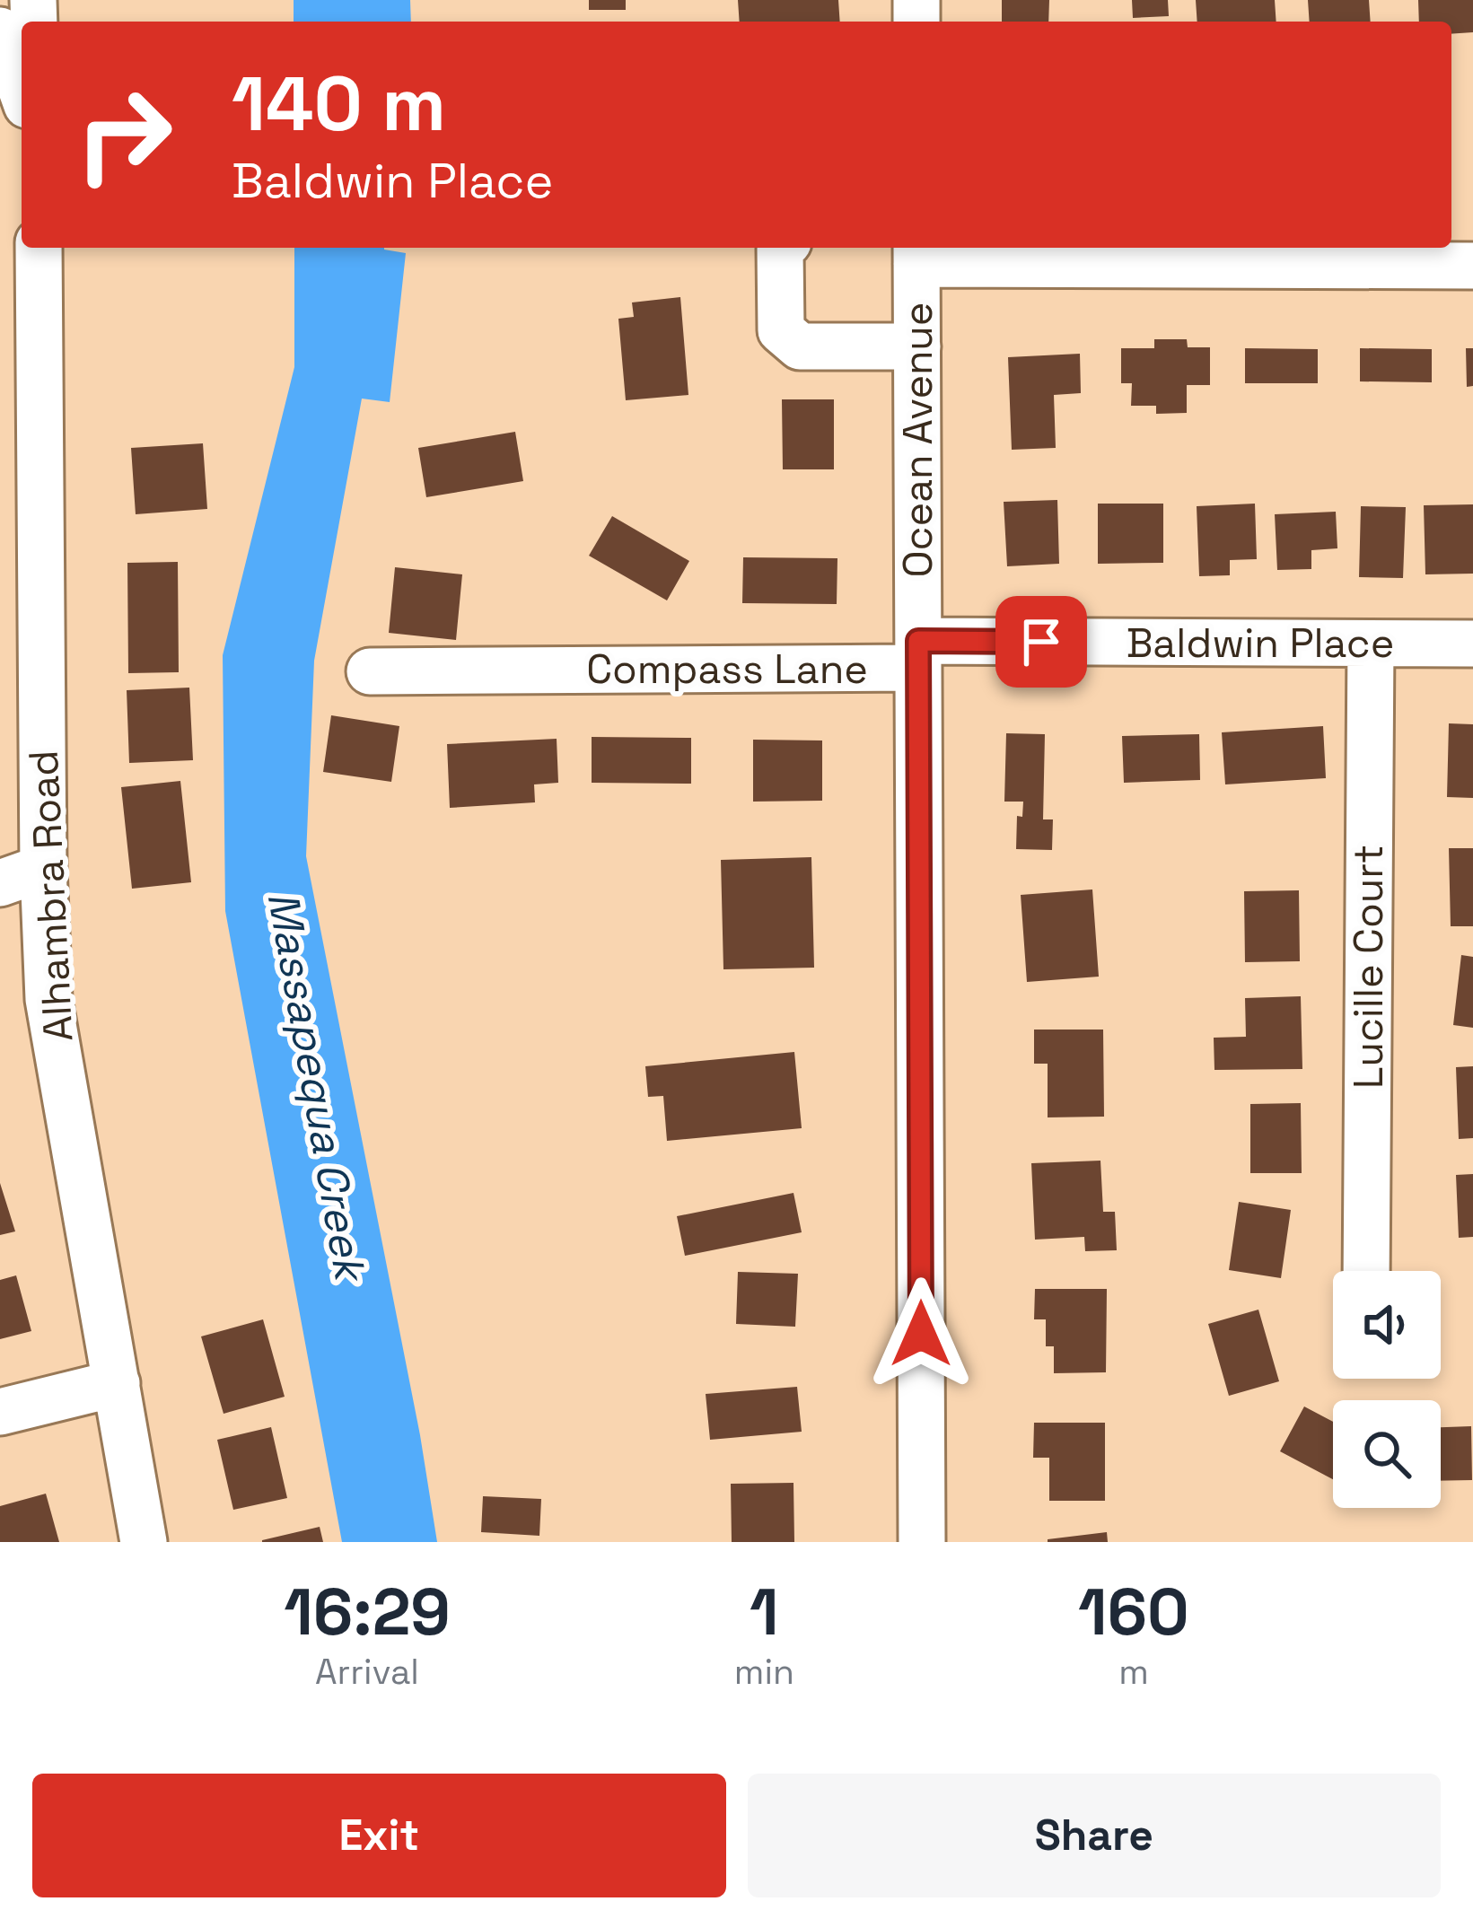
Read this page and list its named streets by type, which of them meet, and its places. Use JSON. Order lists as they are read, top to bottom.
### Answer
{
  "streets": {
    "street": [
      "Ocean Avenue",
      "Baldwin Place",
      "Compass Lane",
      "Alhambra Road",
      "Lucille Court"
    ]
  },
  "crossings": [
    ["Ocean Avenue", "Baldwin Place"],
    ["Ocean Avenue", "Compass Lane"],
    ["Baldwin Place", "Compass Lane"],
    ["Baldwin Place", "Lucille Court"]
  ],
  "water": ["Massapequa Creek"],
  "page": {
    "turn": ["140 m", "Baldwin Place"],
    "eta": [
      "16:29",
      "Arrival",
      "1",
      "min",
      "160",
      "m"
    ],
    "buttons": ["Exit", "Share"]
  }
}
